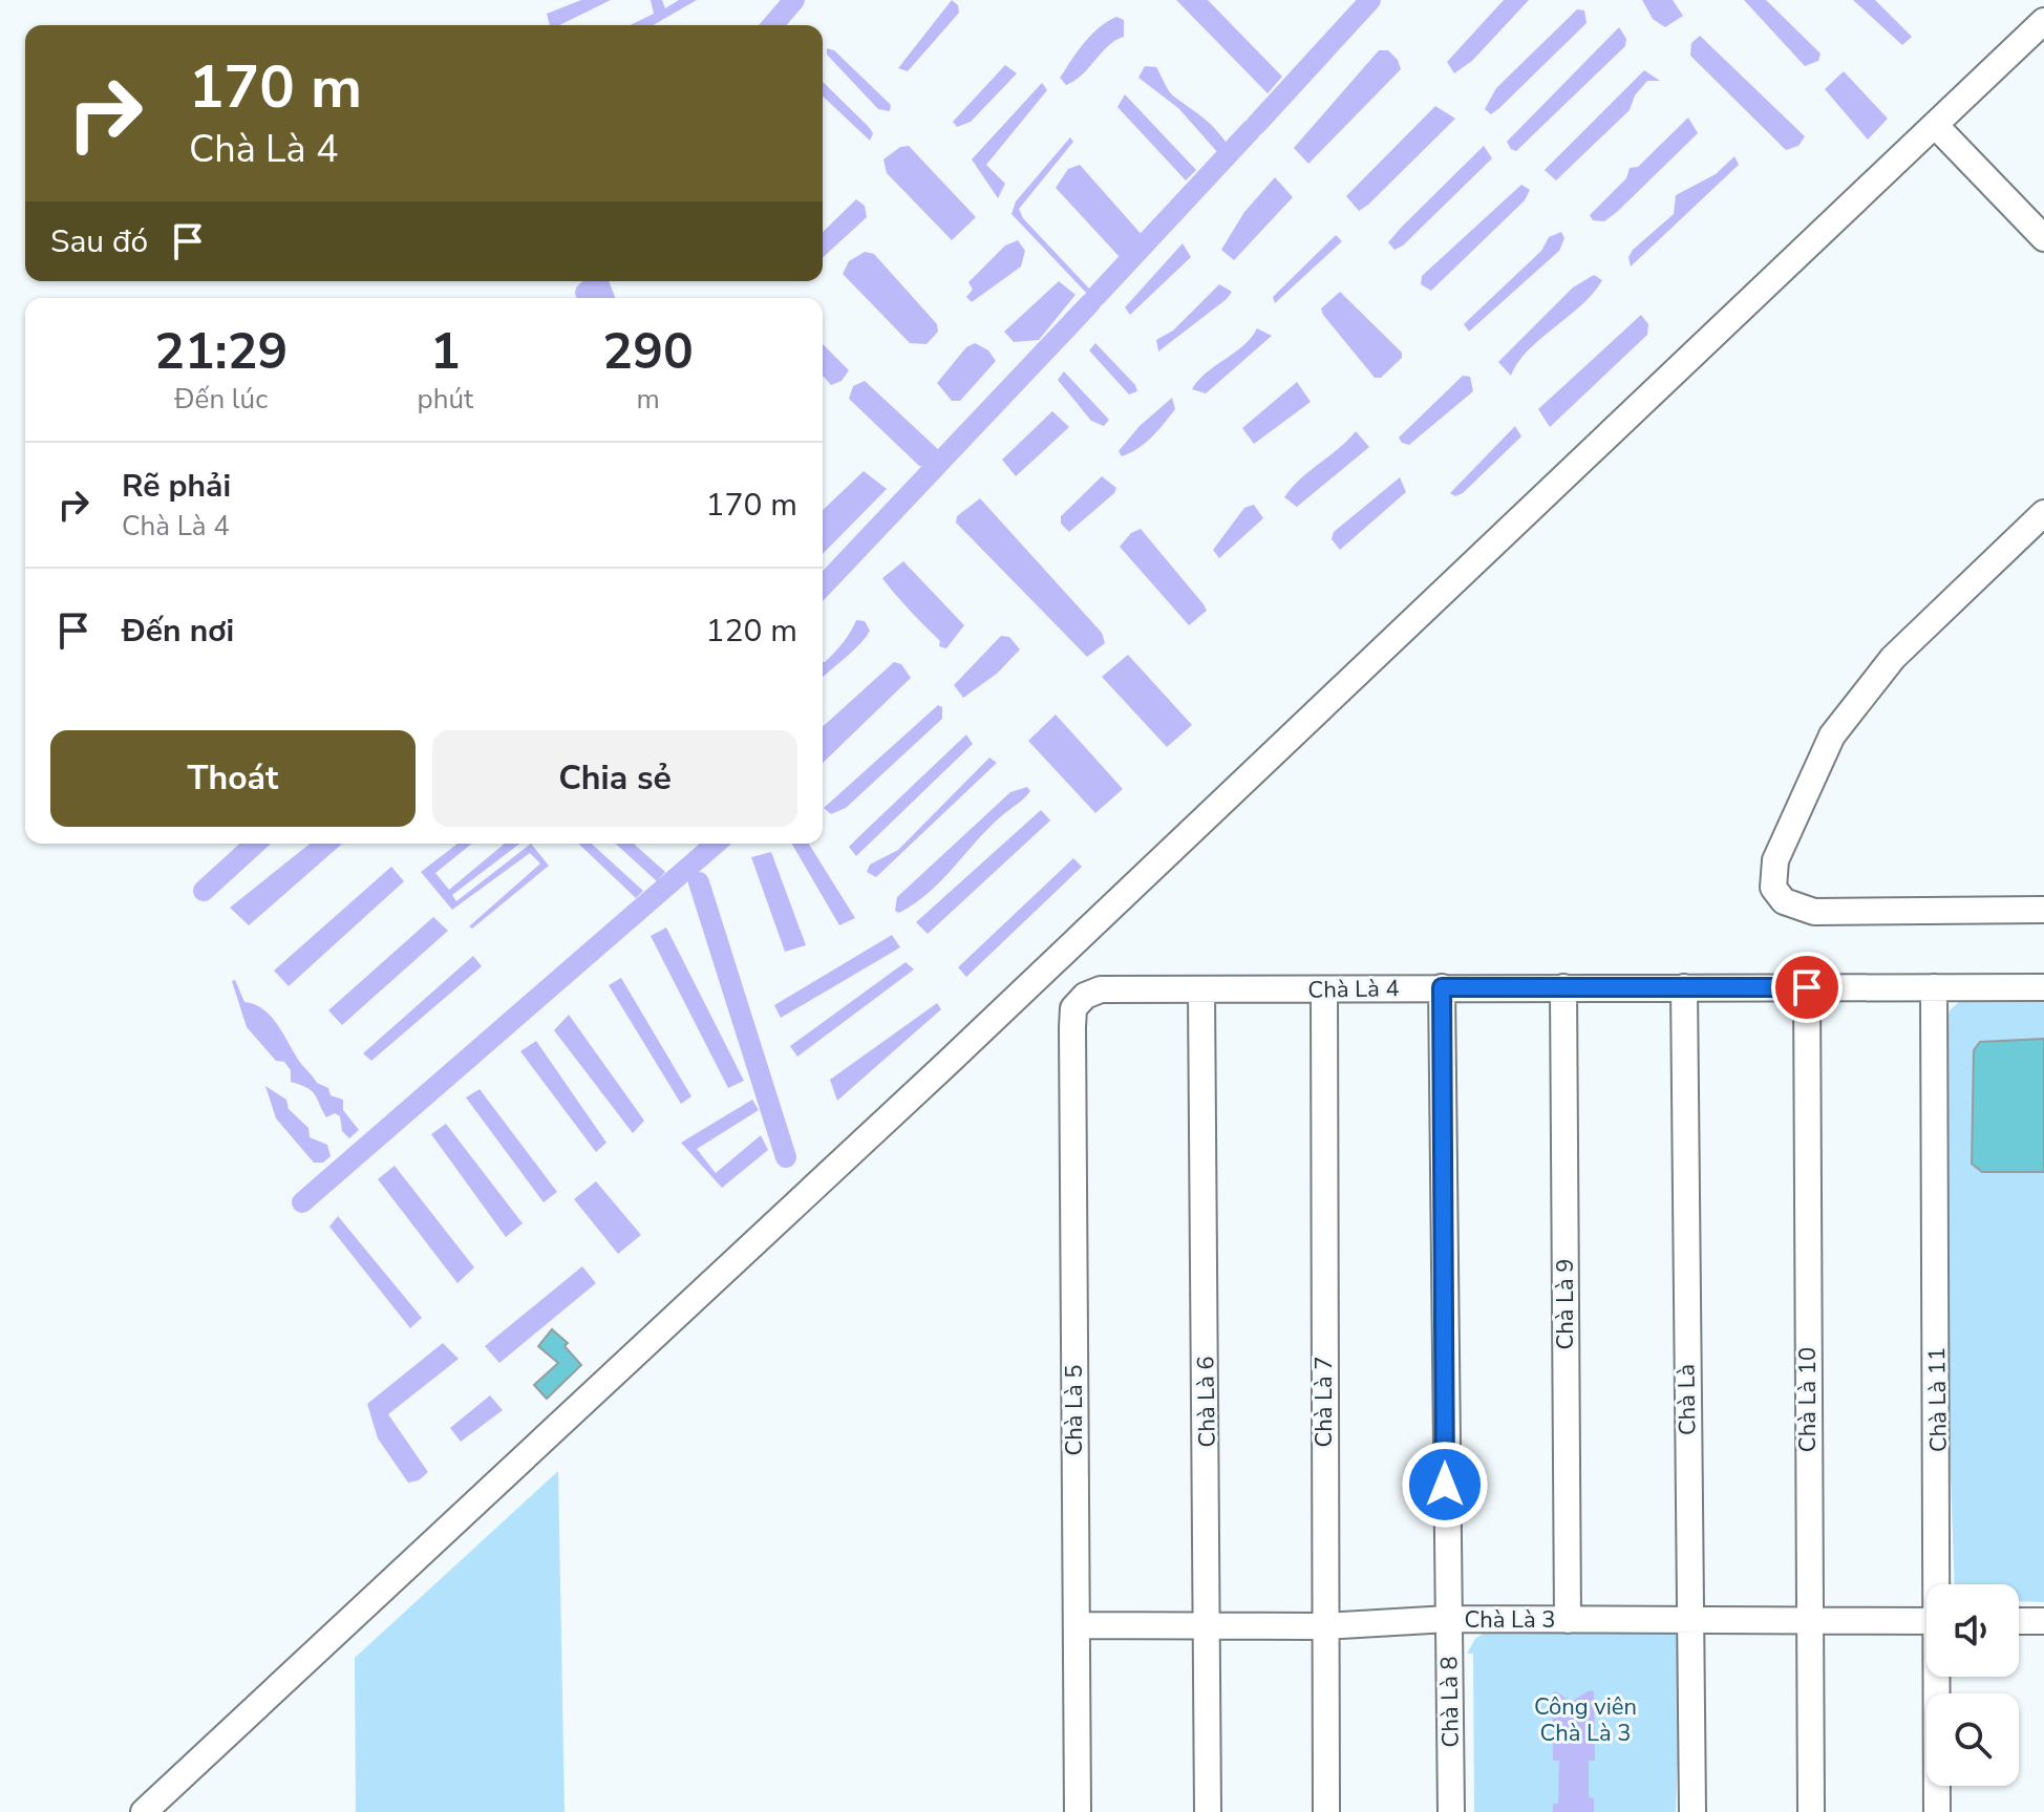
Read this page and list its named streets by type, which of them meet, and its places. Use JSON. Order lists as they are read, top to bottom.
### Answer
{
  "streets": {
    "street": [
      "Chà Là 4",
      "Chà Là 9",
      "Chà Là",
      "Chà Là 10",
      "Chà Là 11",
      "Chà Là 6",
      "Chà Là 7",
      "Chà Là 5",
      "Chà Là 3",
      "Chà Là 8"
    ]
  },
  "crossings": [
    ["Chà Là 4", "Chà Là 9"],
    ["Chà Là 4", "Chà Là"],
    ["Chà Là 4", "Chà Là 10"],
    ["Chà Là 4", "Chà Là 11"],
    ["Chà Là 4", "Chà Là 6"],
    ["Chà Là 4", "Chà Là 7"],
    ["Chà Là 4", "Chà Là 5"],
    ["Chà Là 4", "Chà Là 8"],
    ["Chà Là 9", "Chà Là 3"],
    ["Chà Là", "Chà Là 3"],
    ["Chà Là 10", "Chà Là 3"],
    ["Chà Là 6", "Chà Là 3"],
    ["Chà Là 7", "Chà Là 3"],
    ["Chà Là 5", "Chà Là 3"],
    ["Chà Là 3", "Chà Là 8"]
  ],
  "parks": ["Công viên Chà Là 3"],
  "page": {
    "turn": ["170 m", "Chà Là 4"],
    "then": "Sau đó",
    "eta": [
      "21:29",
      "Đến lúc",
      "1",
      "phút",
      "290",
      "m"
    ],
    "list": [
      {
        "name": "Rẽ phải",
        "note": "Chà Là 4",
        "value": "170 m"
      },
      {
        "name": "Đến nơi",
        "value": "120 m"
      }
    ],
    "buttons": ["Thoát", "Chia sẻ"]
  }
}
